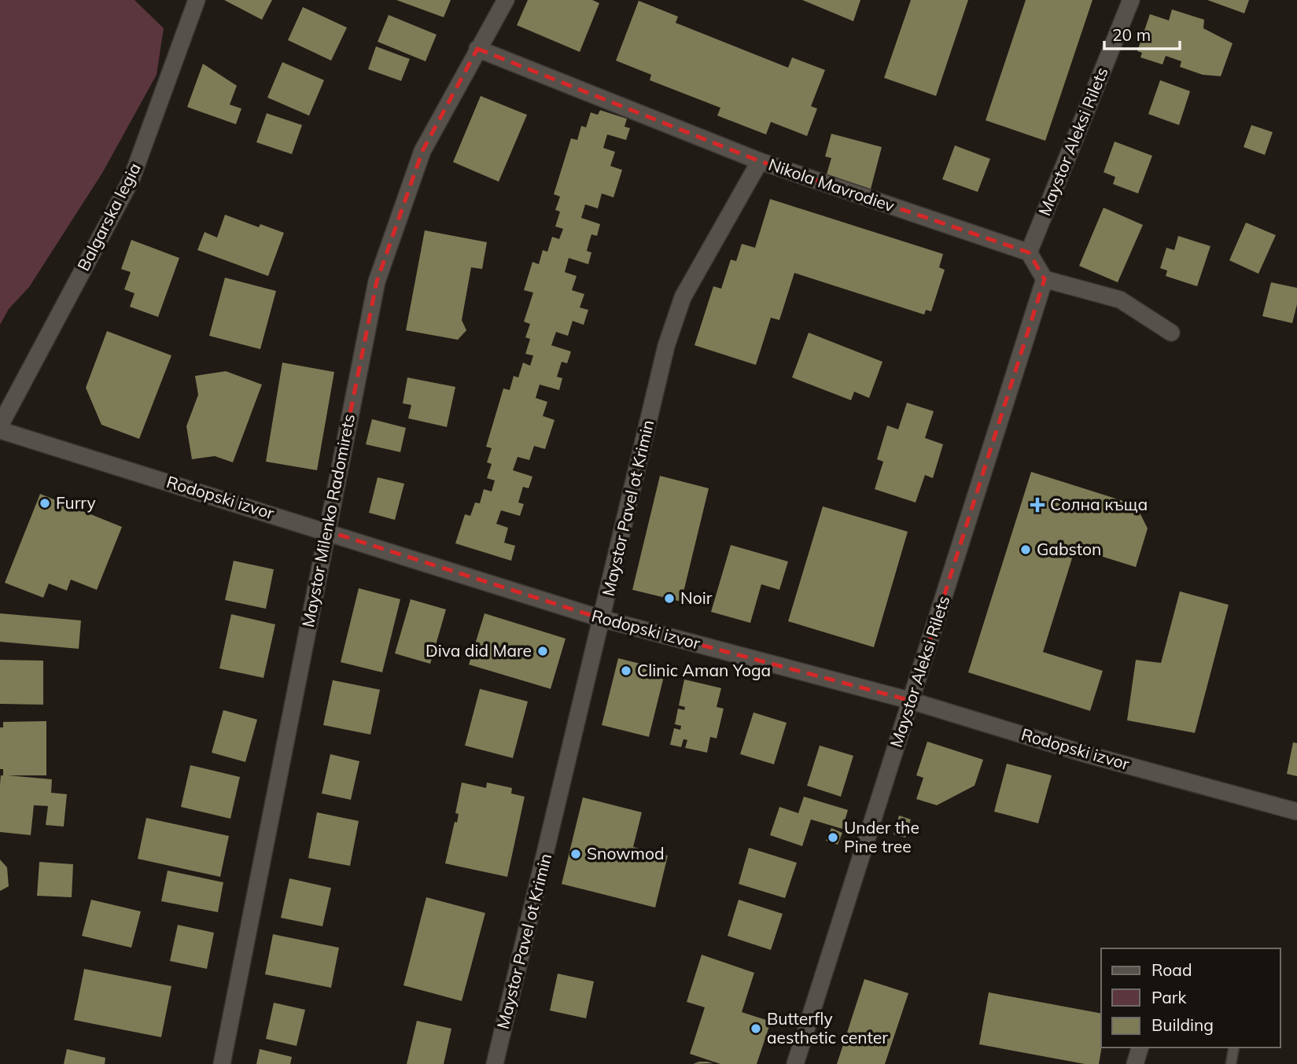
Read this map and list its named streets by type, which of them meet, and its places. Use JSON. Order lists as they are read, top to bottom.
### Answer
{
  "streets": {
    "street": [
      "Maystor Aleksi Rilets",
      "Nikola Mavrodiev",
      "Balgarska legia",
      "Rodopski izvor",
      "Maystor Pavel ot Krimin",
      "Maystor Milenko Radomirets"
    ]
  },
  "crossings": [
    ["Maystor Aleksi Rilets", "Nikola Mavrodiev"],
    ["Maystor Aleksi Rilets", "Rodopski izvor"],
    ["Nikola Mavrodiev", "Maystor Pavel ot Krimin"],
    ["Nikola Mavrodiev", "Maystor Milenko Radomirets"],
    ["Rodopski izvor", "Maystor Pavel ot Krimin"],
    ["Rodopski izvor", "Maystor Milenko Radomirets"]
  ],
  "places": {
    "other": [
      "Furry",
      "Gabston",
      "Noir",
      "Diva did Mare",
      "Clinic Aman Yoga",
      "Under the Pine tree",
      "Snowmod",
      "Butterfly aesthetic center"
    ],
    "health": ["Солна къща"]
  },
  "legend": ["Road", "Park", "Building"],
  "scale_bar": "20 m"
}
